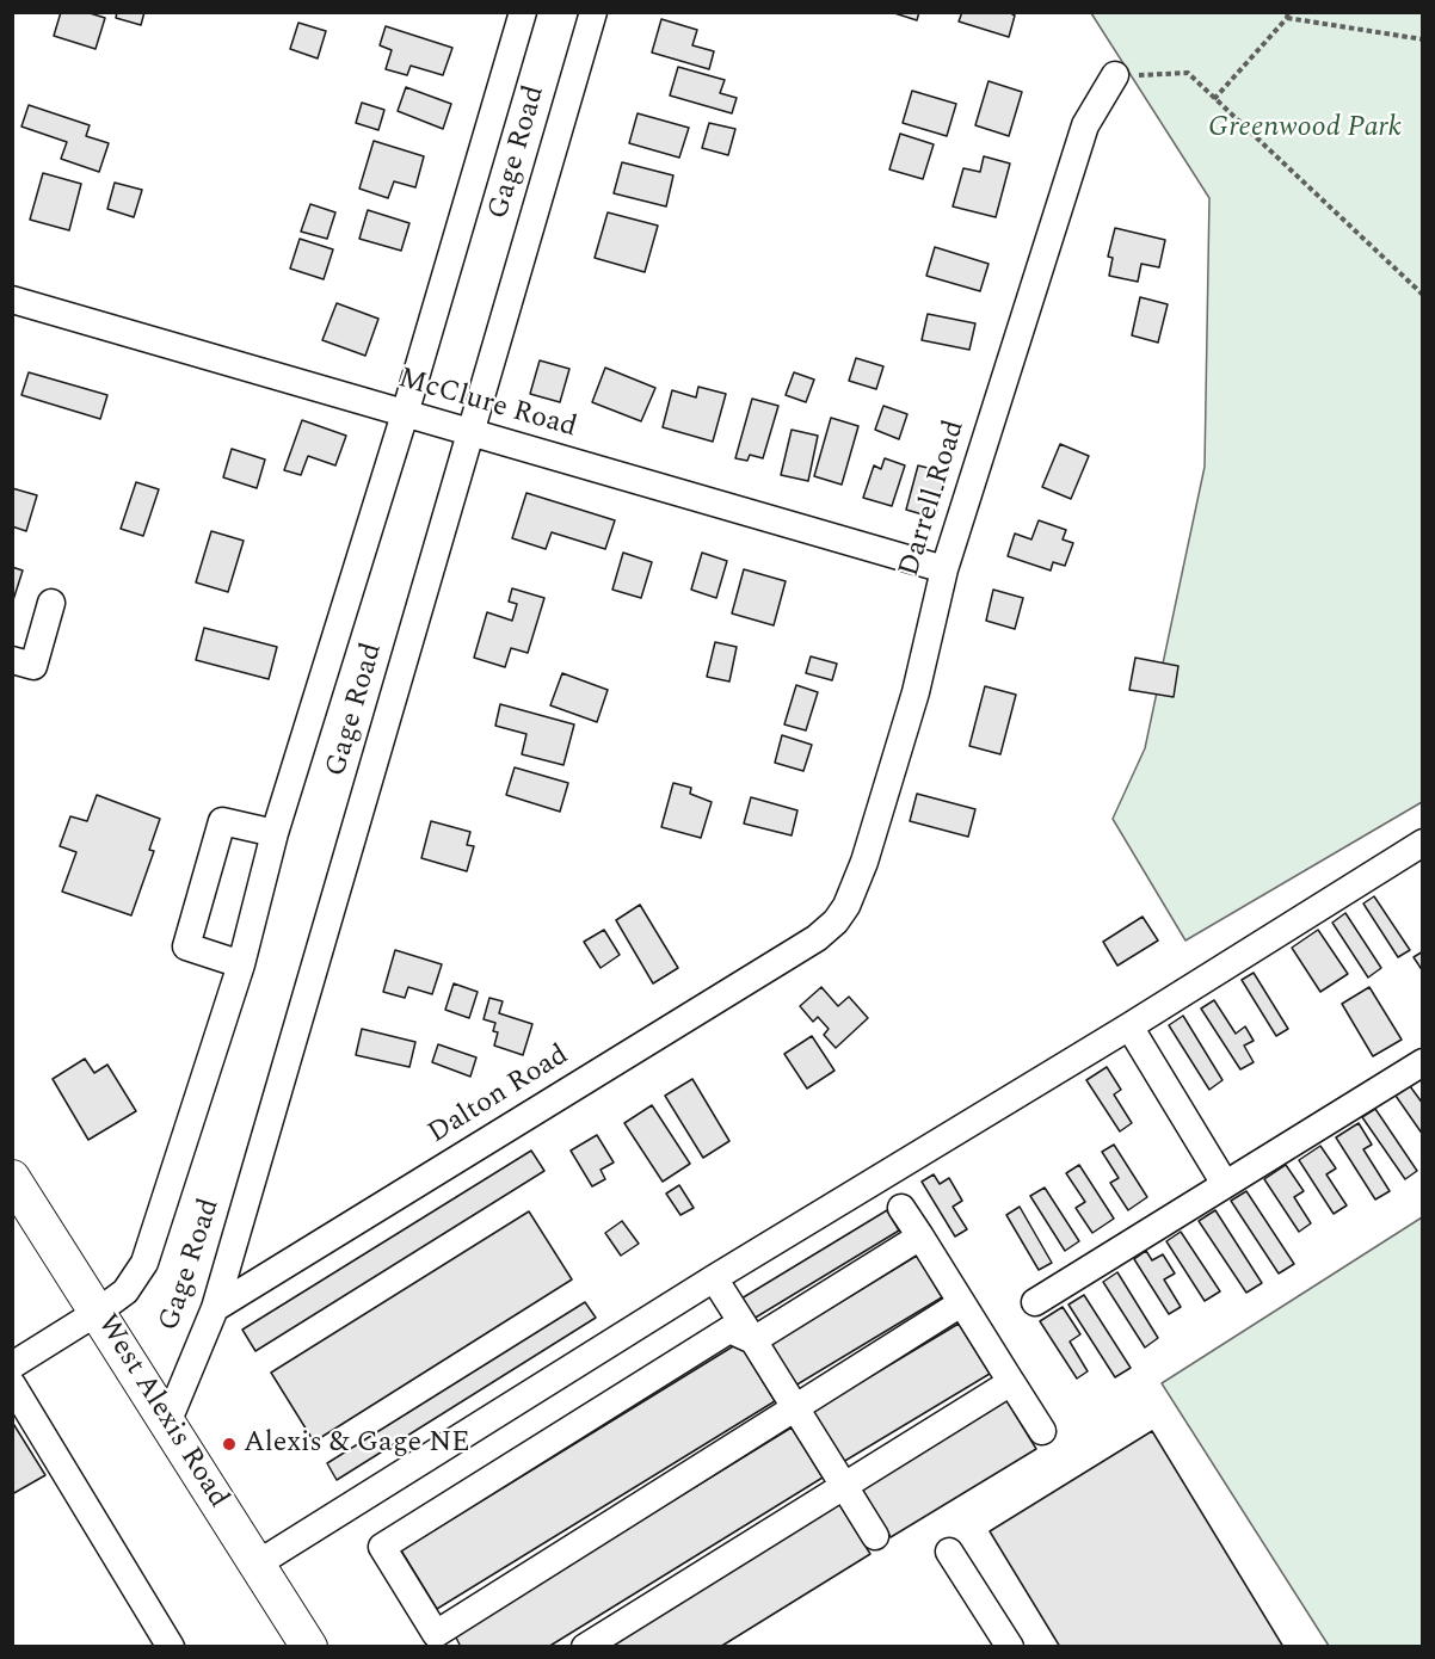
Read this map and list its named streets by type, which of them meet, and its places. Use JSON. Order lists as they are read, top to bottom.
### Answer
{
  "streets": {
    "main road": ["West Alexis Road"],
    "street": [
      "Gage Road",
      "McClure Road",
      "Darrell Road",
      "Dalton Road"
    ]
  },
  "crossings": [
    ["Gage Road", "McClure Road"],
    ["Gage Road", "Dalton Road"],
    ["Gage Road", "West Alexis Road"],
    ["McClure Road", "Darrell Road"],
    ["Darrell Road", "Dalton Road"]
  ],
  "parks": ["Greenwood Park"],
  "places": ["Alexis & Gage NE"]
}
